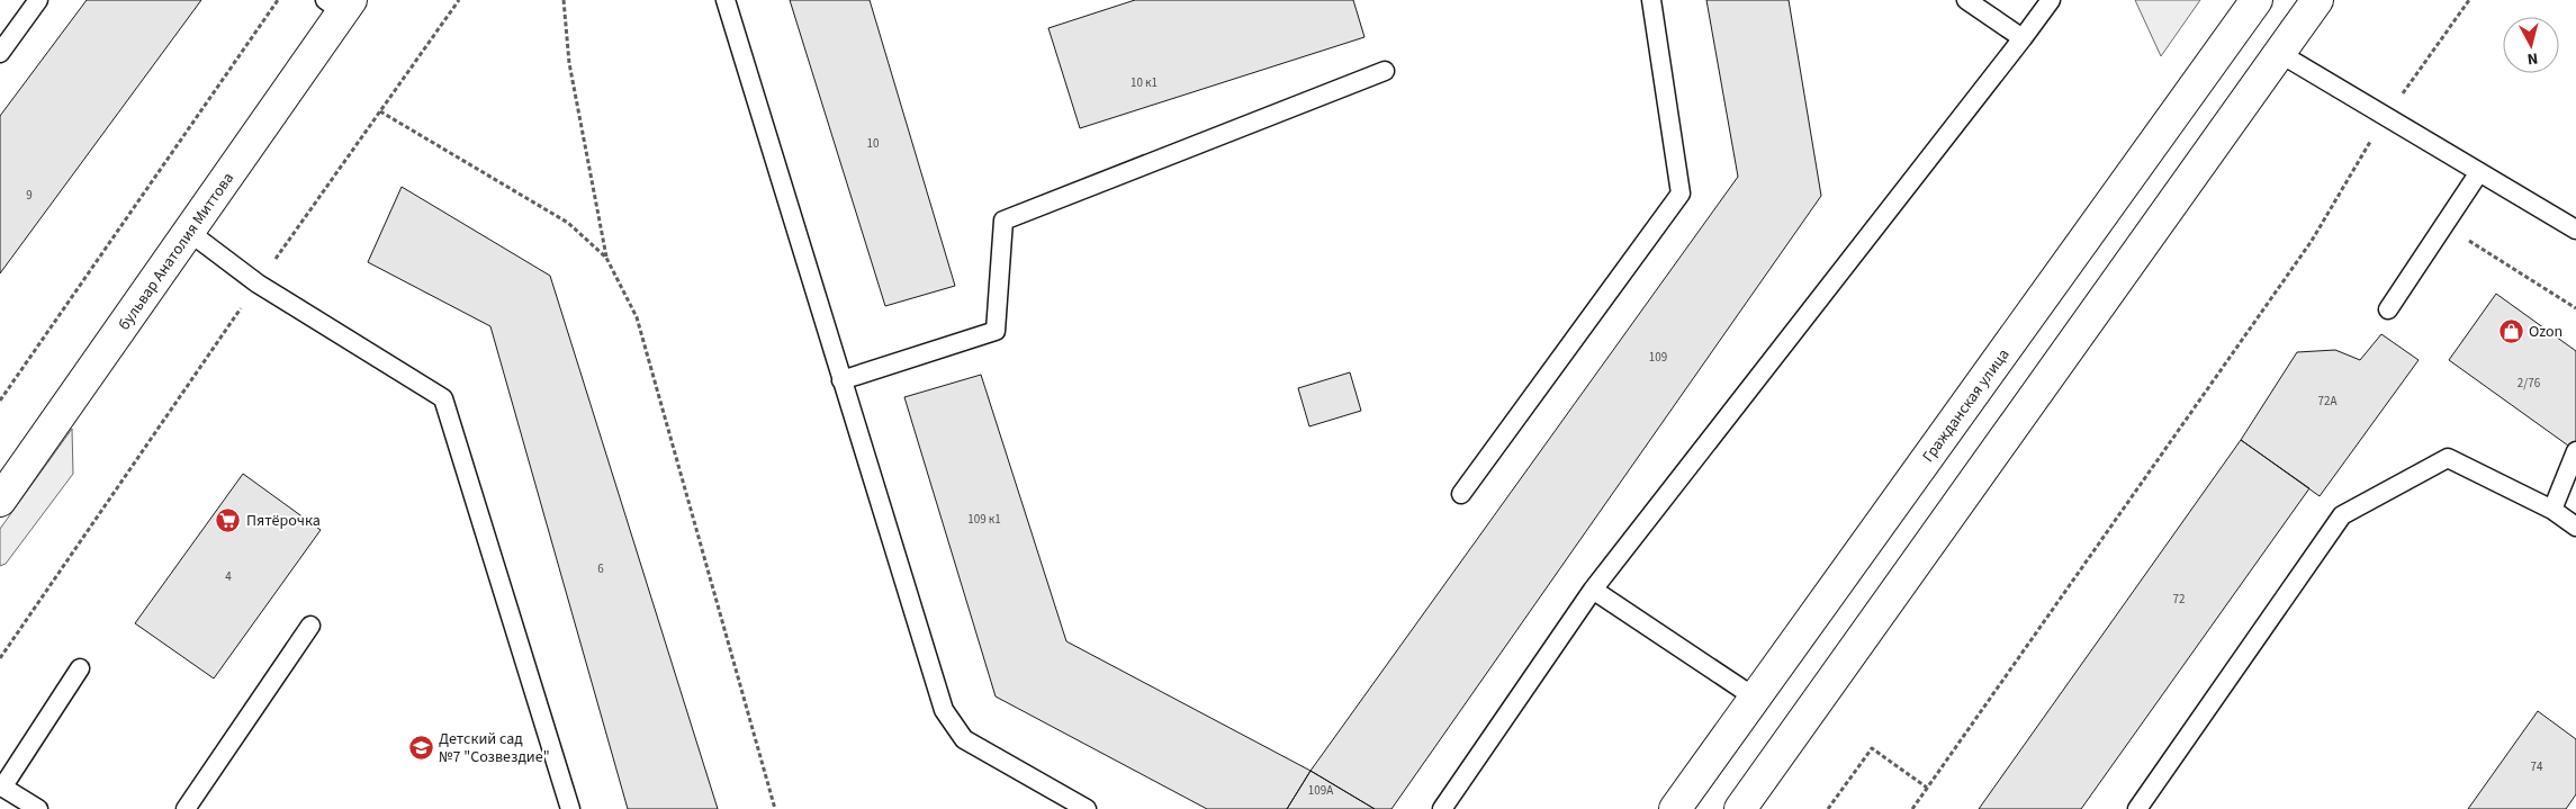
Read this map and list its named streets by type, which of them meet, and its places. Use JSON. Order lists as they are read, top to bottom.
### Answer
{
  "streets": {
    "main road": ["бульвар Анатолия Миттова", "Гражданская улица"]
  },
  "places": {
    "shop": ["Ozon"],
    "supermarket": ["Пятёрочка"],
    "school or university": ["Детский сад №7 \"Созвездие\""]
  },
  "house_numbers": [
    "10 к1",
    "10",
    "9",
    "109",
    "2/76",
    "72А",
    "109 к1",
    "6",
    "4",
    "72",
    "74",
    "109А"
  ],
  "north": "bottom"
}
